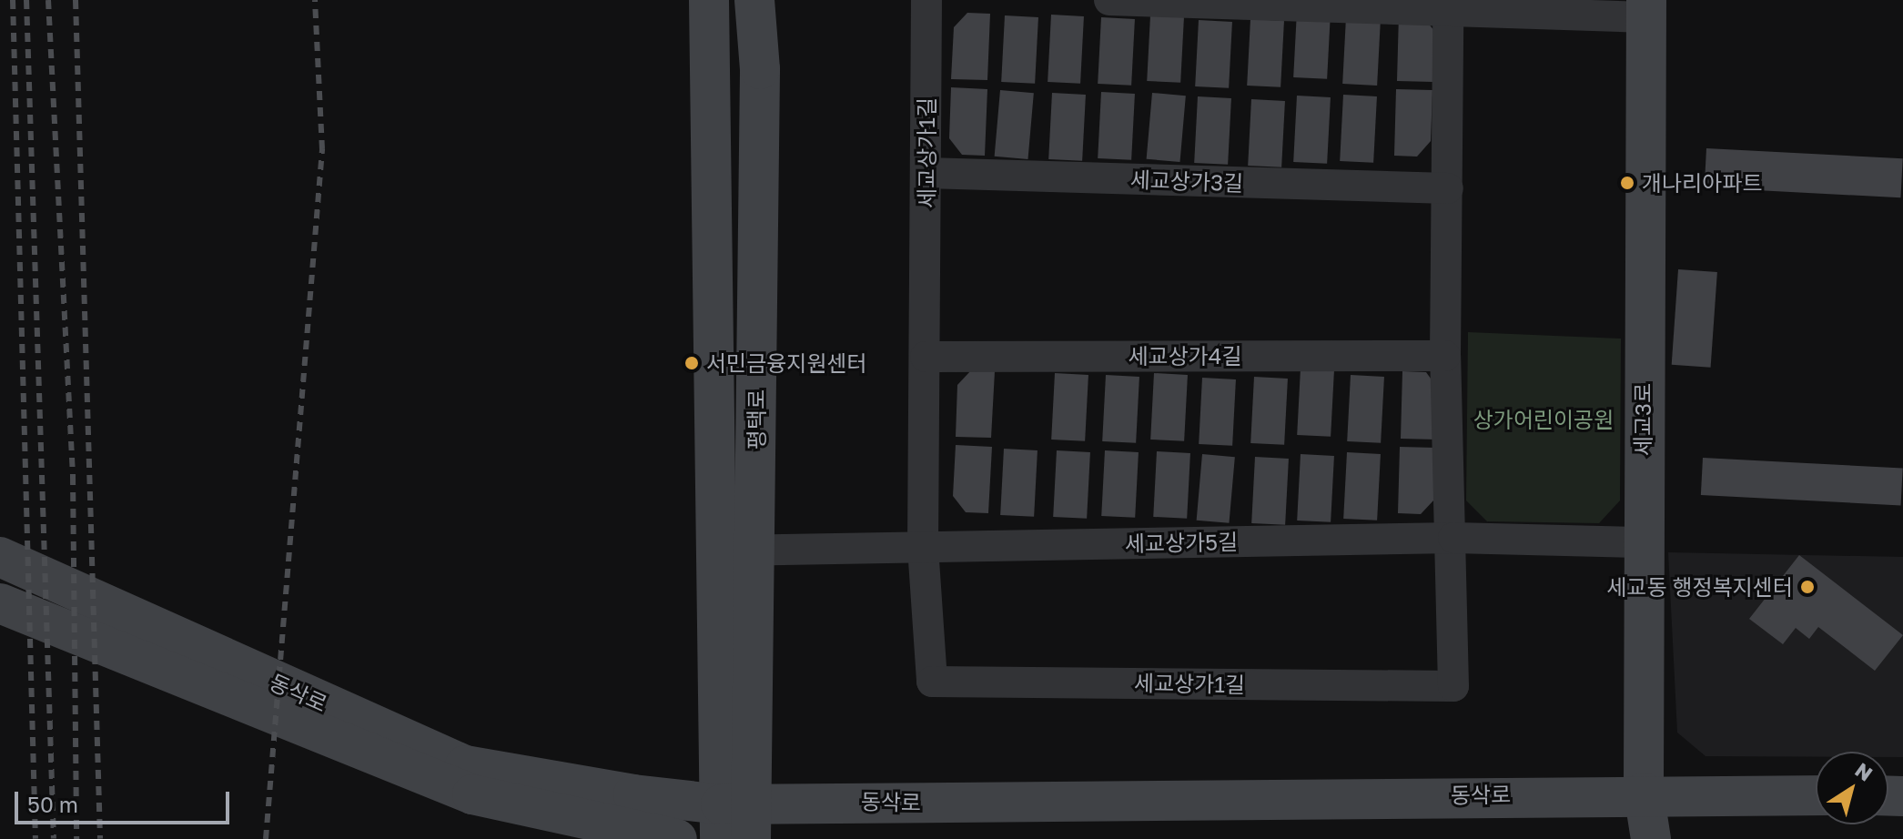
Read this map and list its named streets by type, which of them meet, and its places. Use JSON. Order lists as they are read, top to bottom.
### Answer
{
  "streets": {
    "street": [
      "세교상가1길",
      "세교상가3길",
      "세교상가4길",
      "평택로",
      "세교3로",
      "세교상가5길",
      "동삭로"
    ]
  },
  "crossings": [
    ["세교상가1길", "세교상가3길"],
    ["세교상가1길", "세교상가4길"],
    ["세교상가1길", "세교상가5길"],
    ["평택로", "세교상가5길"],
    ["평택로", "동삭로"],
    ["세교3로", "세교상가5길"],
    ["세교3로", "동삭로"]
  ],
  "parks": ["상가어린이공원"],
  "places": ["개나리아파트", "서민금융지원센터", "세교동 행정복지센터"],
  "scale_bar": "50 m",
  "north": "top right"
}
